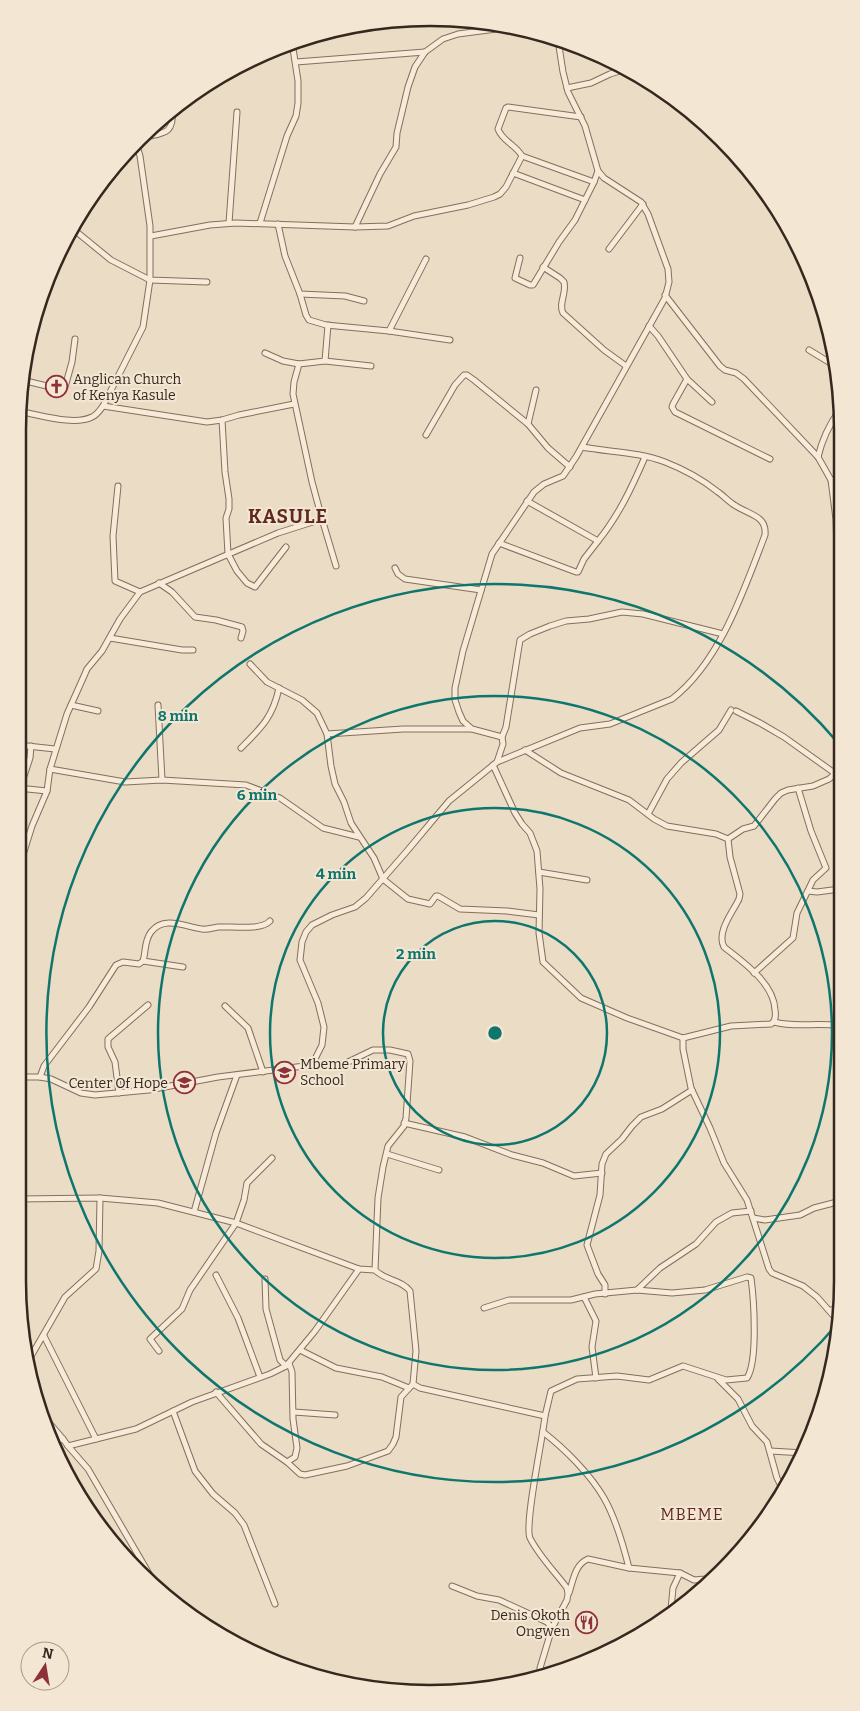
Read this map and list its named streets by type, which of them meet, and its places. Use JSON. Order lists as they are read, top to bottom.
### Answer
{
  "districts": ["KASULE", "MBEME"],
  "places": {
    "church": ["Anglican Church of Kenya Kasule"],
    "school or university": ["Mbeme Primary School", "Center Of Hope"],
    "restaurant": ["Denis Okoth Ongwen"]
  },
  "north": "top",
  "rings": [
    "8 min",
    "6 min",
    "4 min",
    "2 min"
  ]
}
